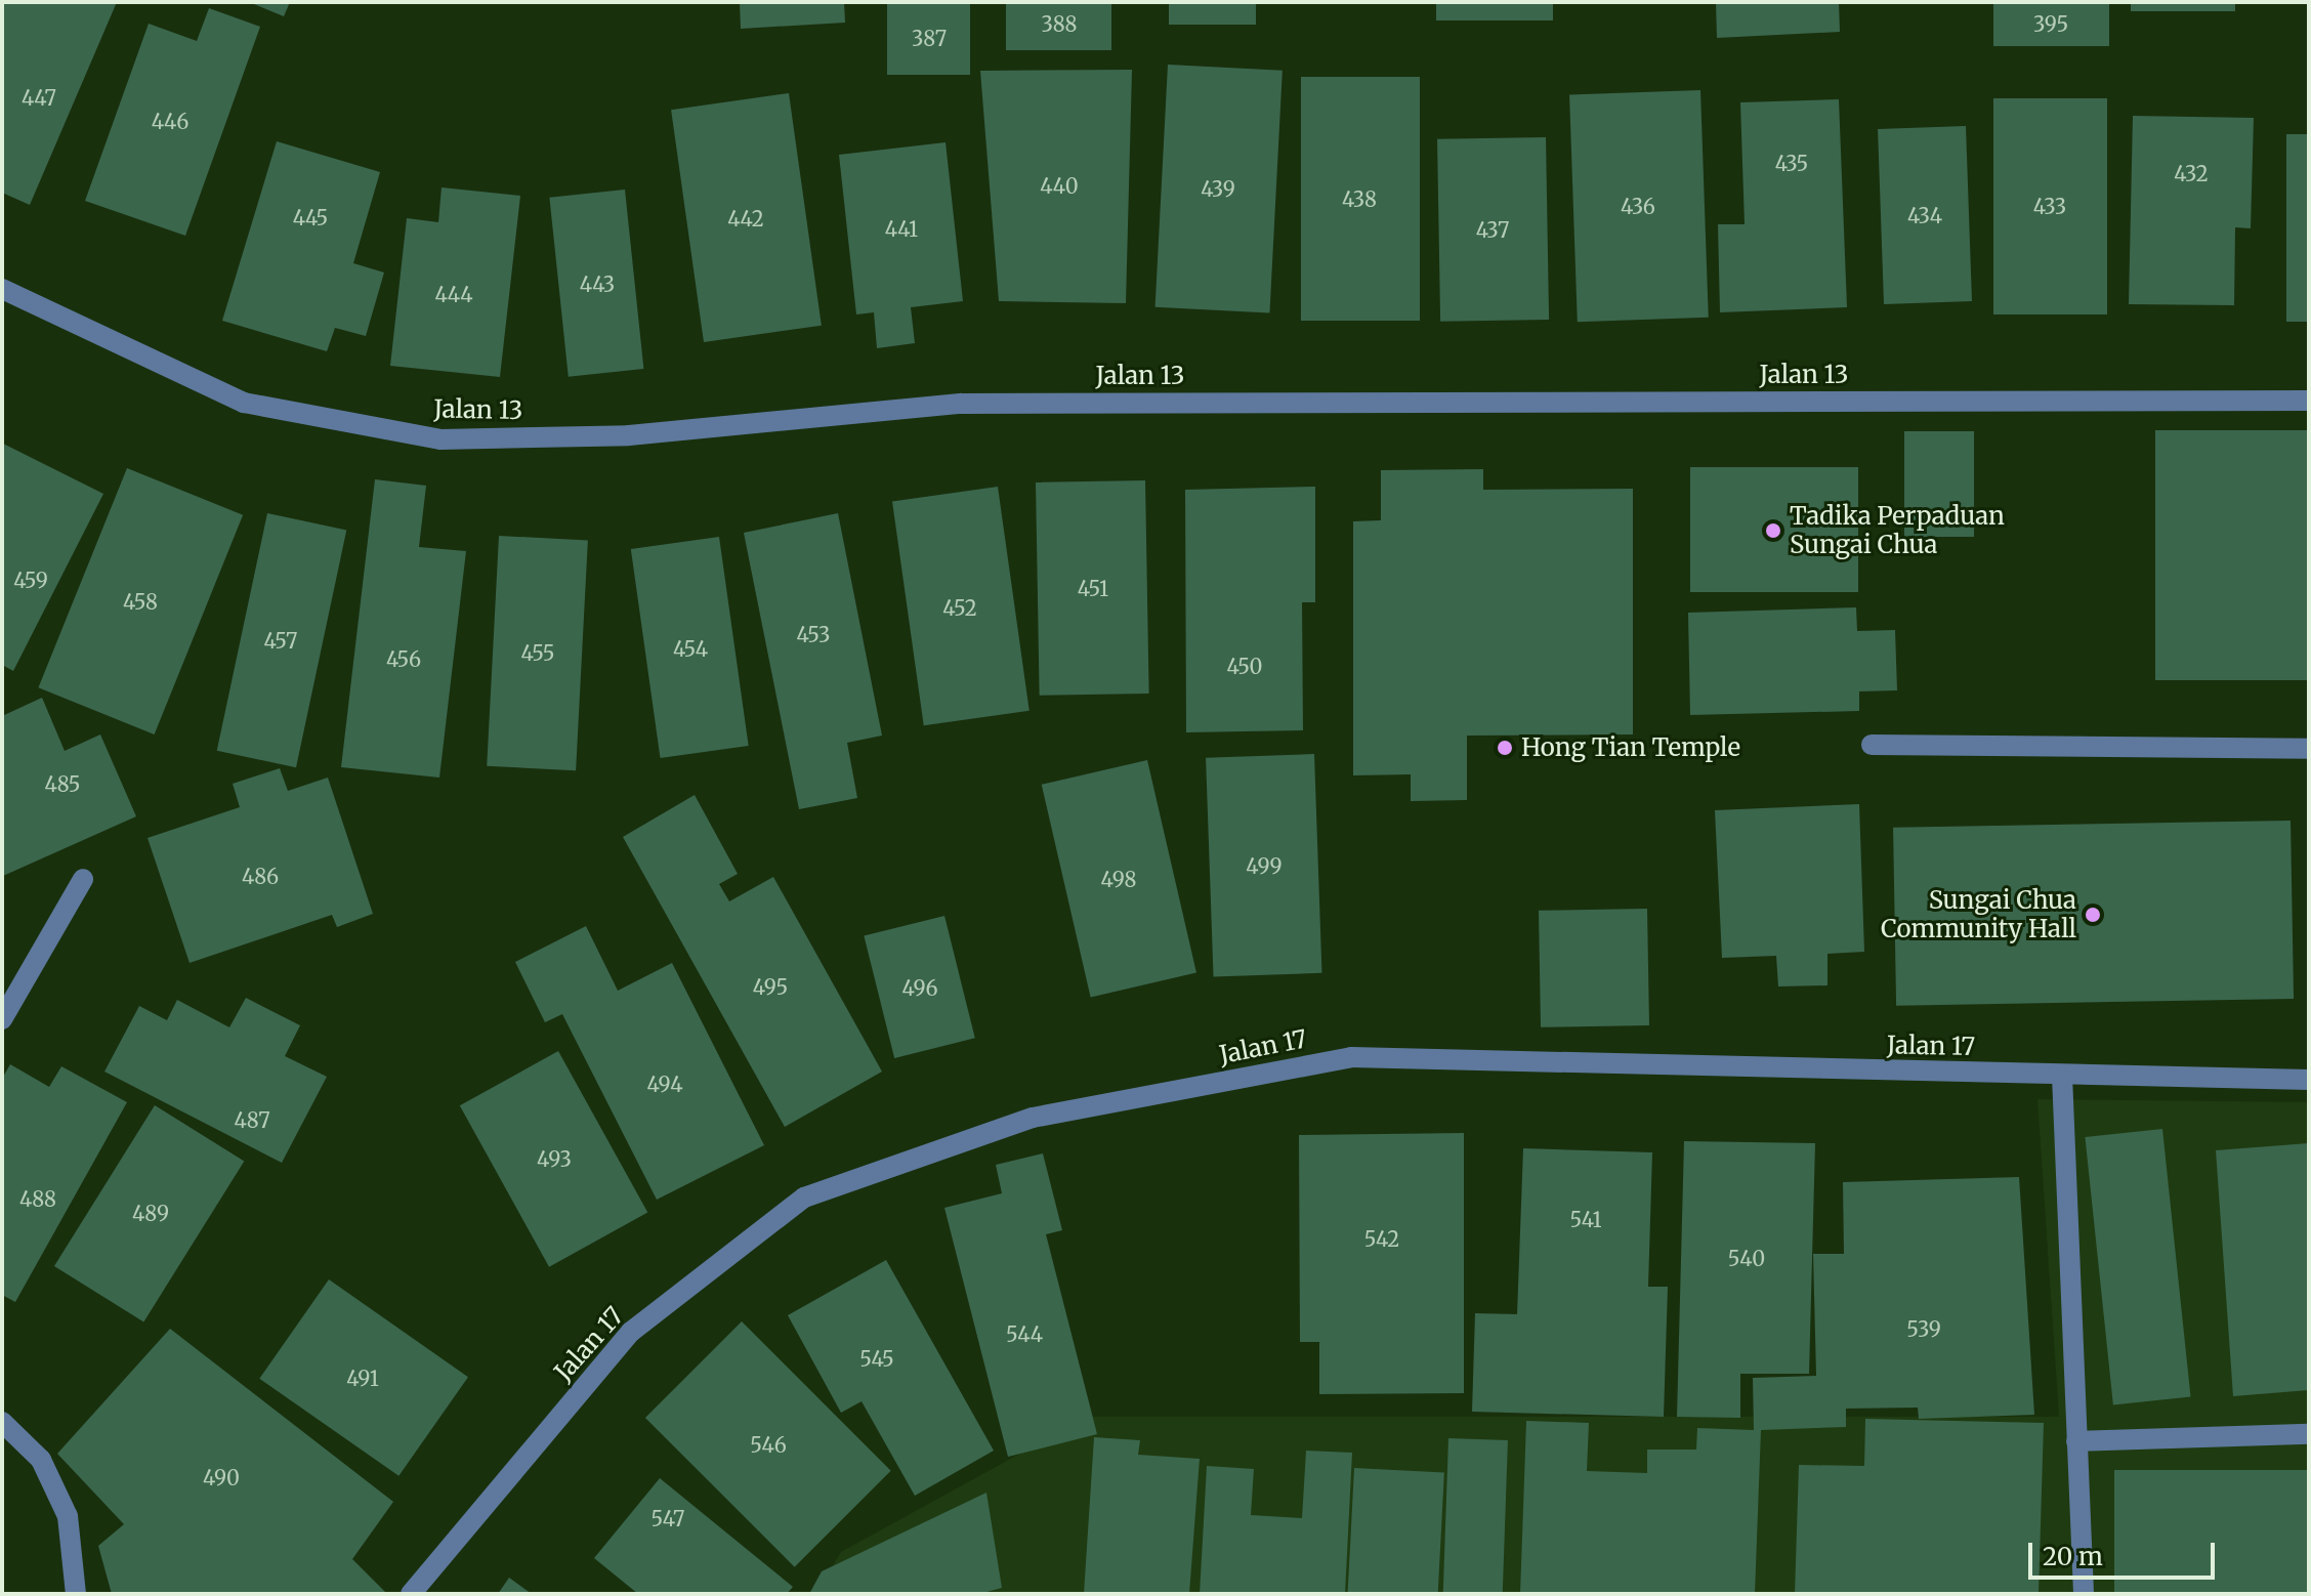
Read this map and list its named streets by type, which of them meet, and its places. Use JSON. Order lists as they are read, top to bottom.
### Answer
{
  "streets": {
    "street": ["Jalan 13", "Jalan 17"]
  },
  "places": ["Tadika Perpaduan Sungai Chua", "Hong Tian Temple", "Sungai Chua Community Hall"],
  "house_numbers": [
    "388",
    "395",
    "387",
    "447",
    "446",
    "435",
    "432",
    "440",
    "439",
    "438",
    "436",
    "433",
    "434",
    "445",
    "442",
    "441",
    "437",
    "443",
    "444",
    "459",
    "451",
    "458",
    "452",
    "453",
    "457",
    "454",
    "455",
    "456",
    "450",
    "485",
    "499",
    "486",
    "498",
    "495",
    "496",
    "494",
    "487",
    "493",
    "488",
    "489",
    "541",
    "542",
    "540",
    "539",
    "544",
    "545",
    "491",
    "546",
    "490",
    "547"
  ],
  "scale_bar": "20 m"
}
